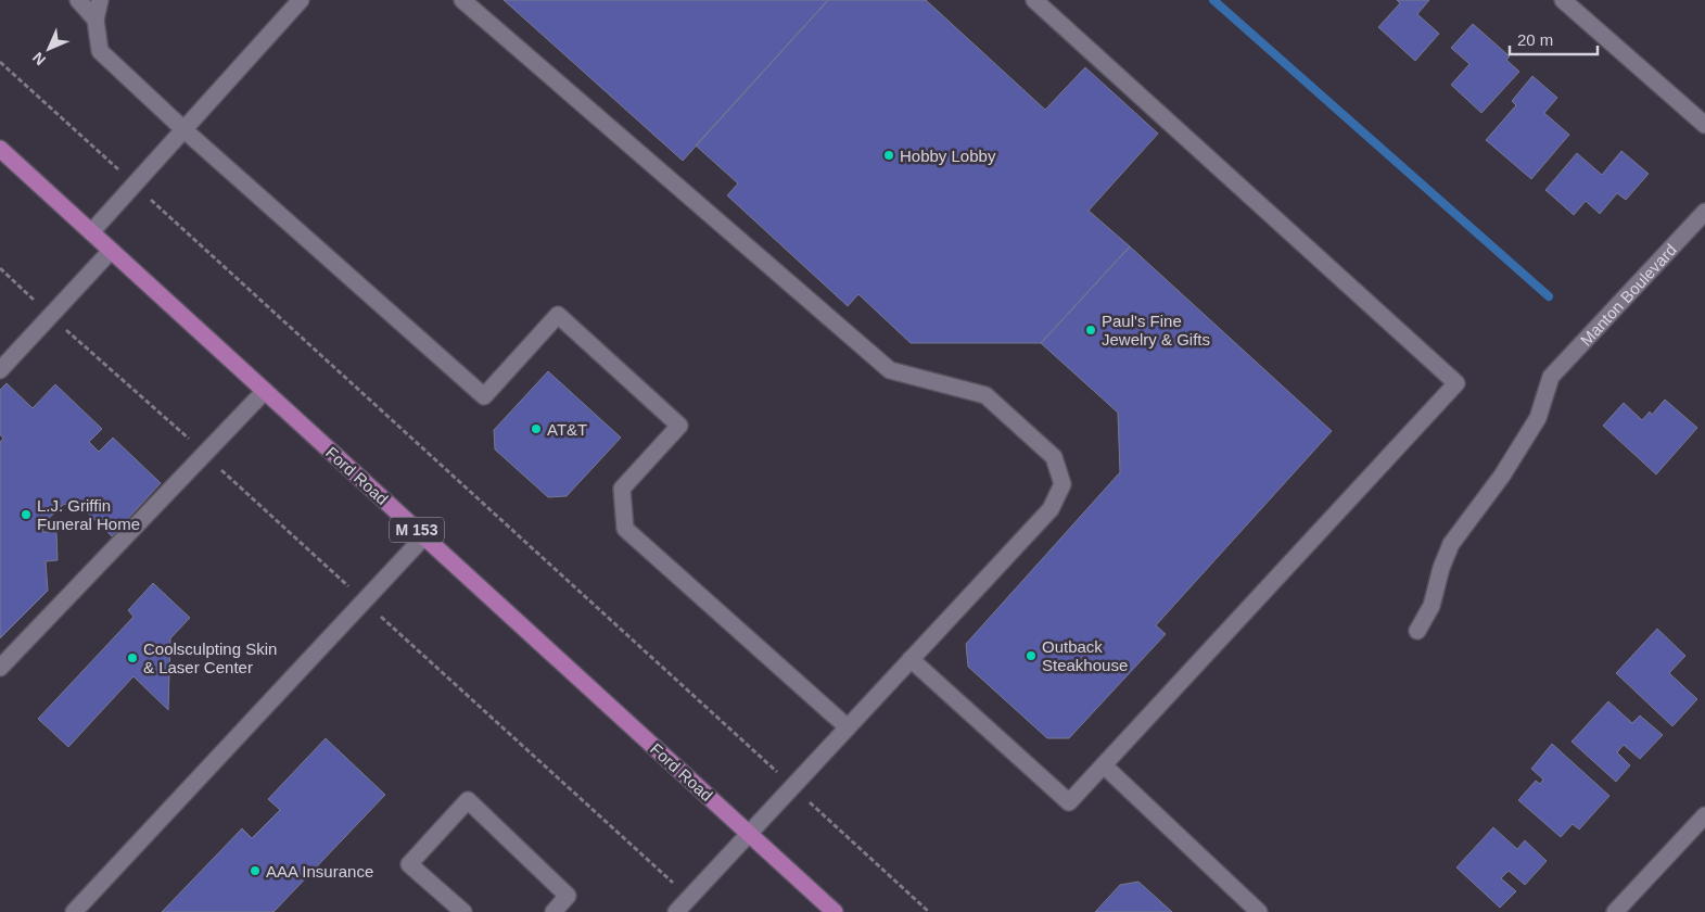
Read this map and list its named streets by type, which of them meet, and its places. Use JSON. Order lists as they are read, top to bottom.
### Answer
{
  "streets": {
    "main road": ["Ford Road", "M 153"],
    "street": ["Manton Boulevard"]
  },
  "places": [
    "Hobby Lobby",
    "Paul's Fine Jewelry & Gifts",
    "AT&T",
    "L.J. Griffin Funeral Home",
    "Outback Steakhouse",
    "Coolsculpting Skin & Laser Center",
    "AAA Insurance"
  ],
  "scale_bar": "20 m",
  "north": "bottom left"
}
